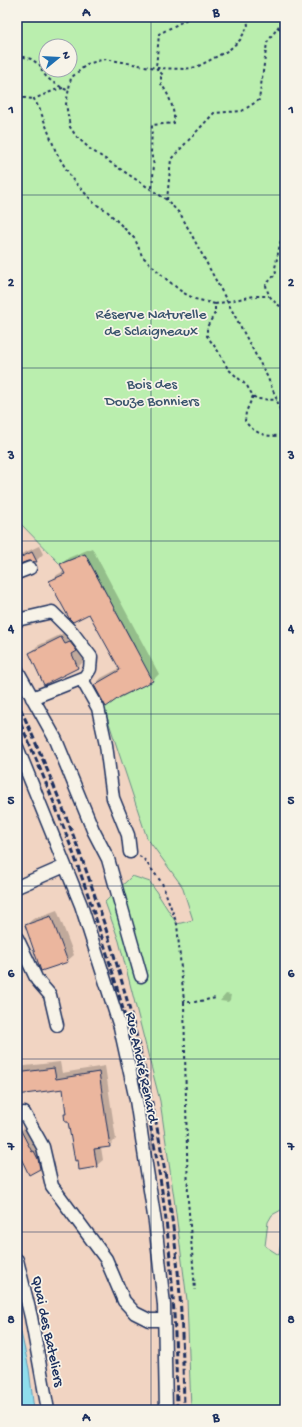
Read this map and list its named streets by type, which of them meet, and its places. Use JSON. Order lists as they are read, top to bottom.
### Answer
{
  "streets": {
    "street": ["Rue André Renard", "Quai des Bateliers"]
  },
  "parks": ["Réserve Naturelle de Sclaigneaux", "Bois des Douze Bonniers"],
  "north": "right",
  "grid": {
    "columns": ["A", "B"],
    "rows": [
      "1",
      "2",
      "3",
      "4",
      "5",
      "6",
      "7",
      "8"
    ]
  }
}
